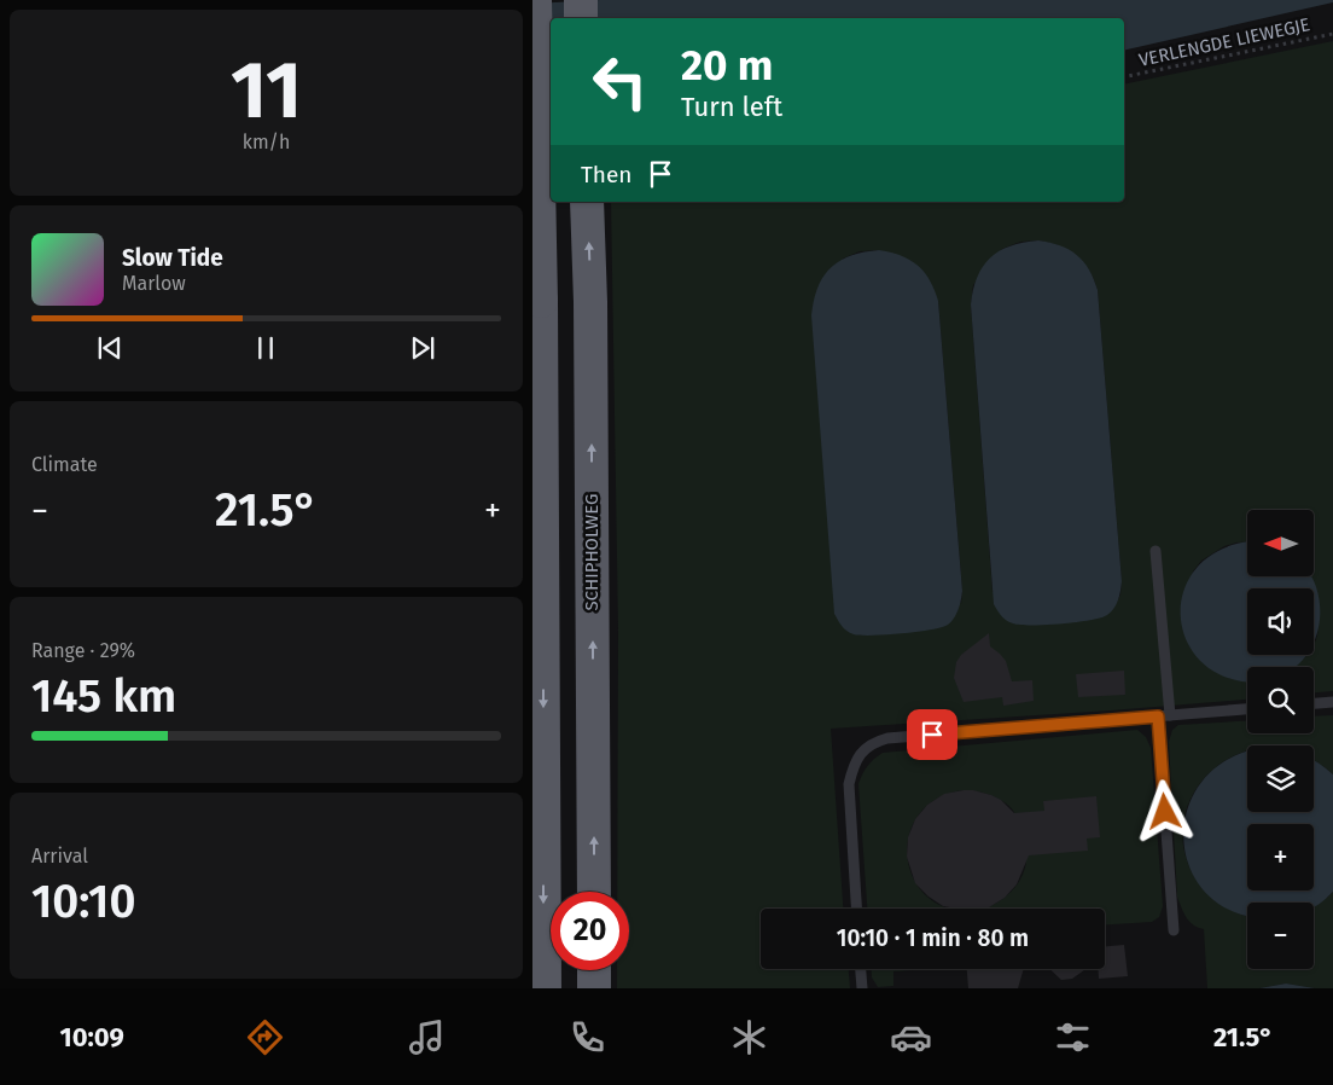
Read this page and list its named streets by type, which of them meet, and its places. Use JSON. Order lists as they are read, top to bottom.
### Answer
{
  "streets": {
    "highway": ["SCHIPHOLWEG"],
    "path": ["VERLENGDE LIEWEGJE"]
  },
  "north": "left",
  "page": {
    "tile": [
      ["11", "km/h"],
      "Climate",
      ["Range · 29%", "145 km"],
      ["Arrival", "10:10"]
    ],
    "turn": ["20 m", "Turn left"],
    "then": "Then",
    "song": ["Slow Tide", "Marlow"],
    "heat": ["−", "21.5°", "+"],
    "map_buttons": ["+", "−"],
    "limit": "20",
    "trip": "10:10 · 1 min · 80 m",
    "tabs": ["10:09", "21.5°"]
  }
}
